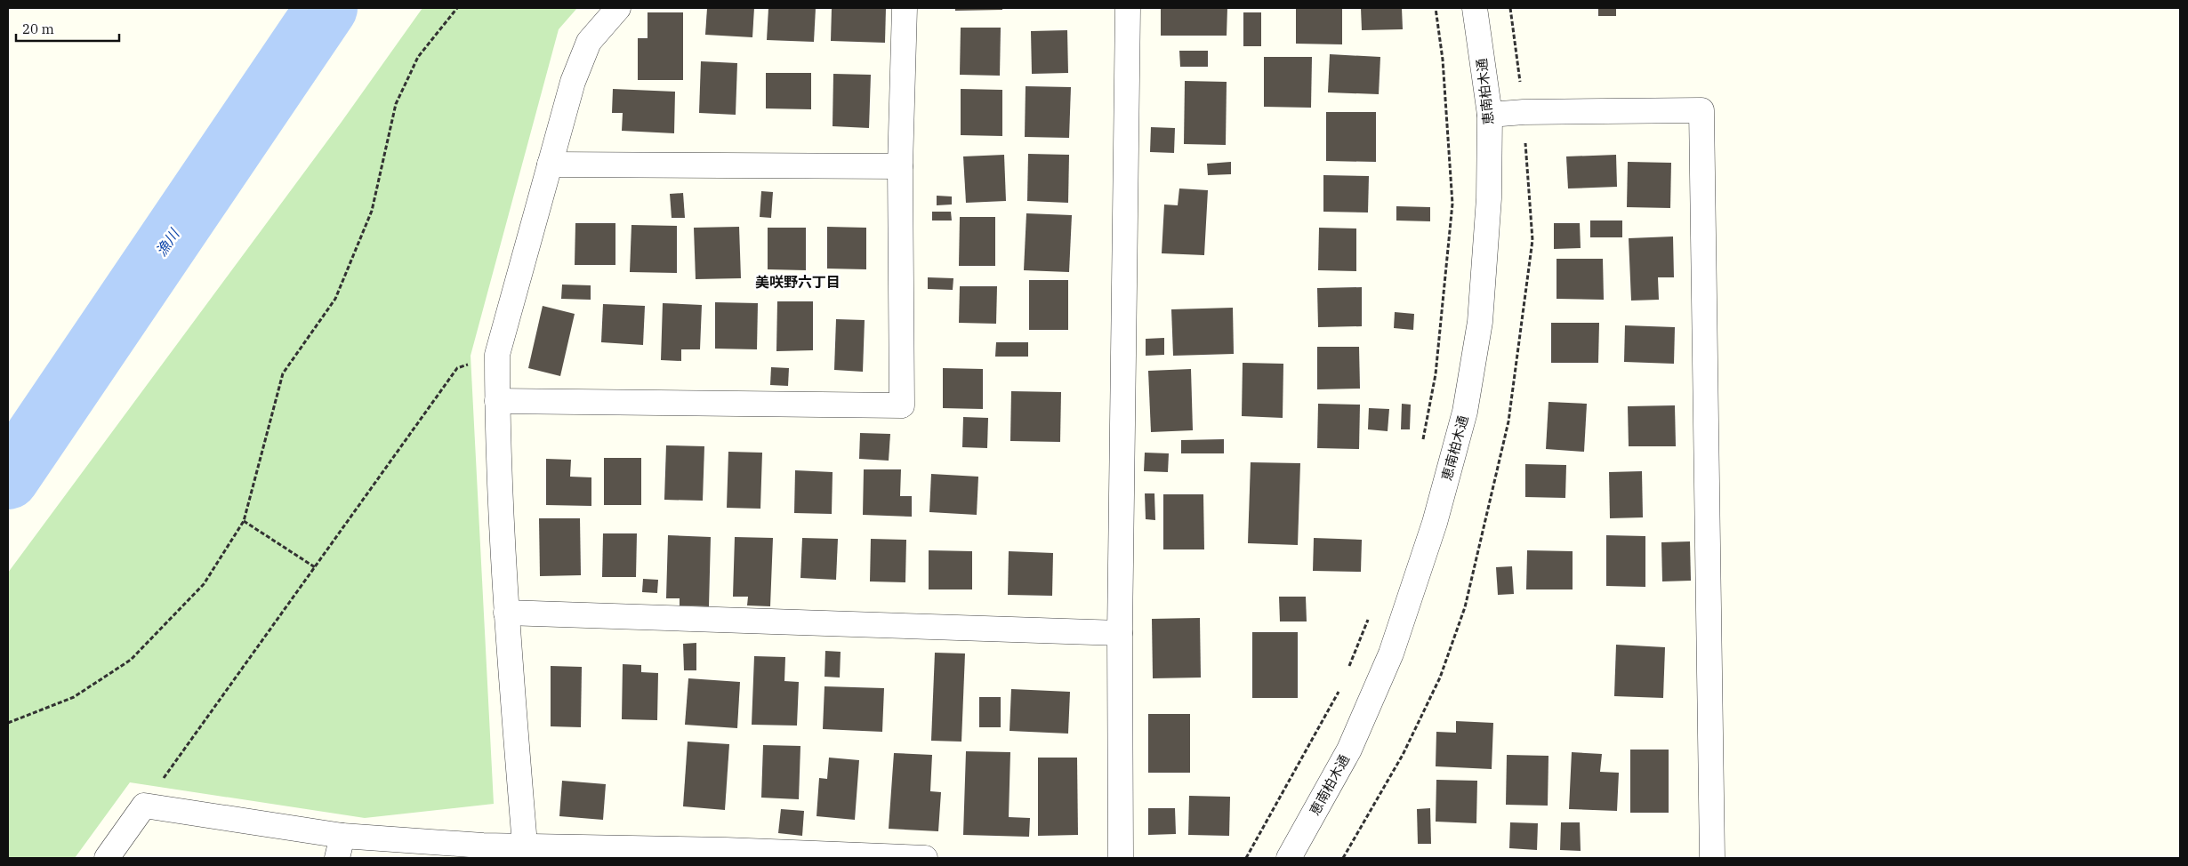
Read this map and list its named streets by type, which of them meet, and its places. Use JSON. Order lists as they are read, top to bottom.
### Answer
{
  "streets": {
    "street": ["恵南柏木通"]
  },
  "districts": ["美咲野六丁目"],
  "water": ["漁川"],
  "scale_bar": "20 m"
}
